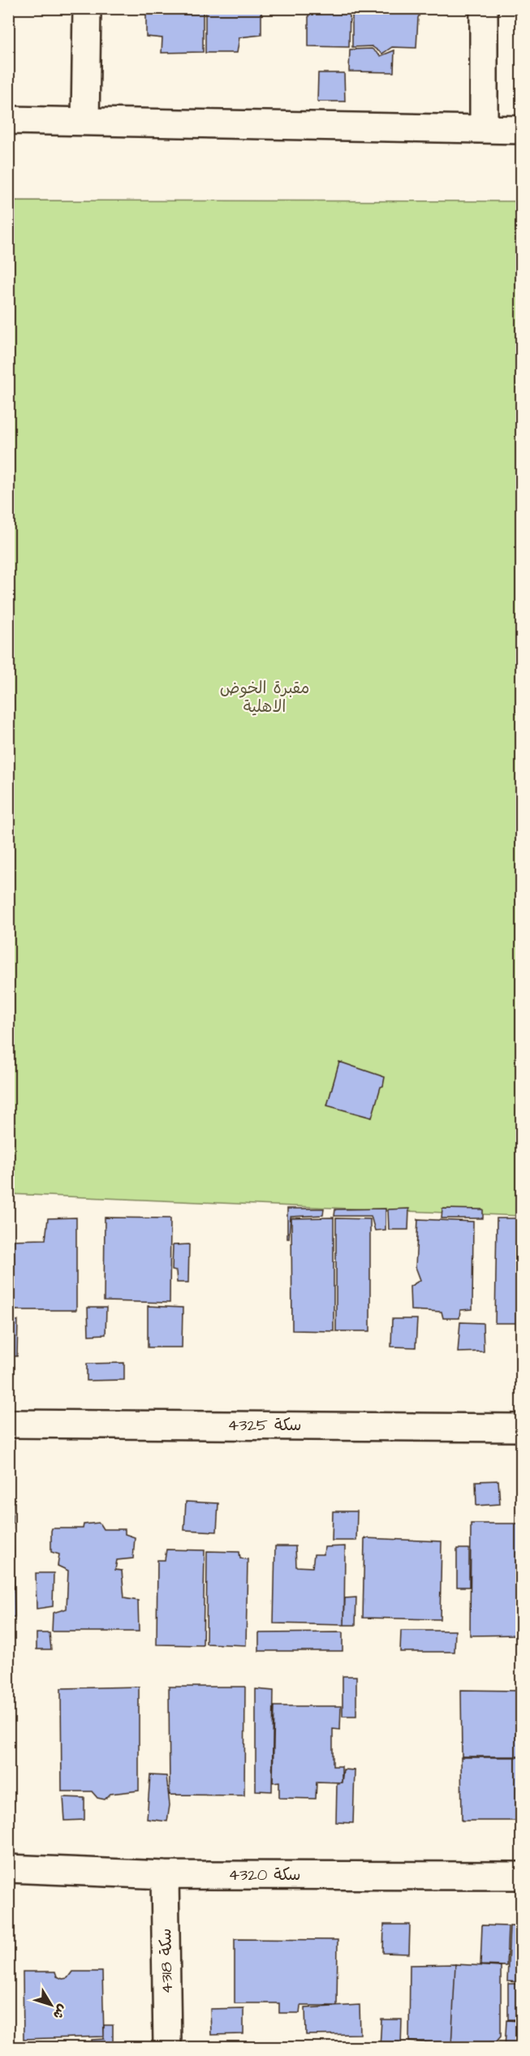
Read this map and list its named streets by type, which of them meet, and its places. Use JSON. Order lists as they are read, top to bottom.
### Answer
{
  "streets": {
    "street": ["سكة 4325", "سكة 4320", "سكة 4318"]
  },
  "crossings": [
    ["سكة 4320", "سكة 4318"]
  ],
  "parks": ["مقبرة الخوض الاهلية"],
  "north": "bottom right"
}
